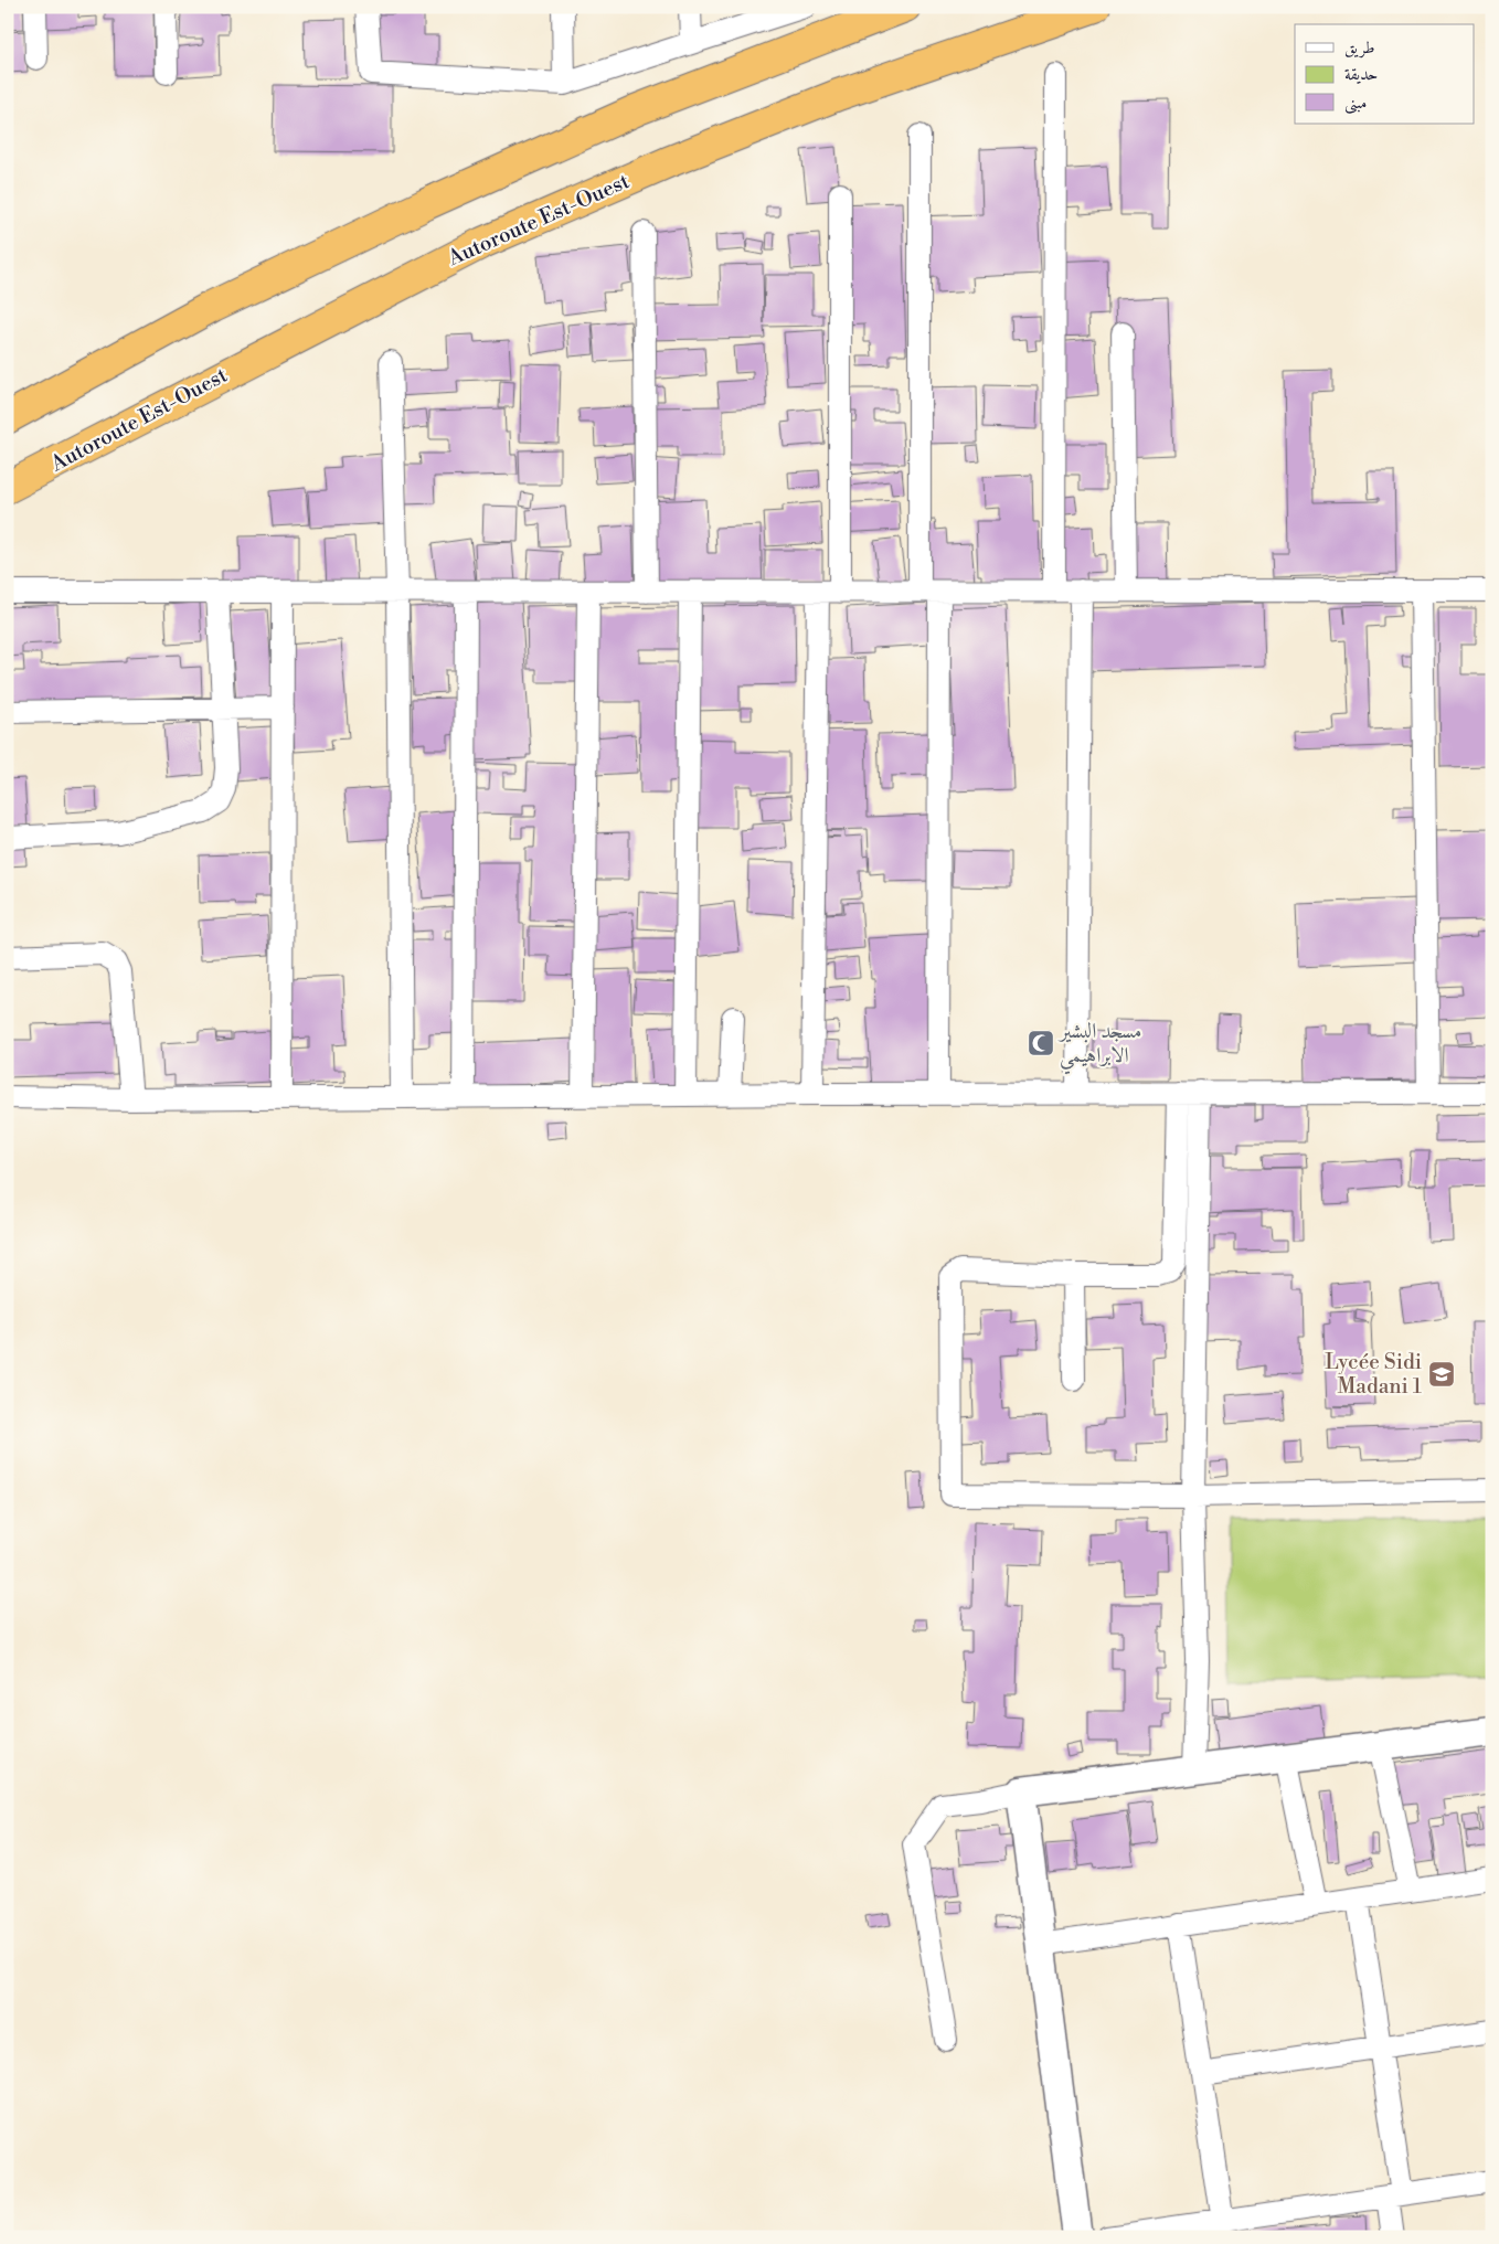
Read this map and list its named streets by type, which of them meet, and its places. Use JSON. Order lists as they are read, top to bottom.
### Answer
{
  "streets": {
    "highway": ["Autoroute Est-Ouest"]
  },
  "places": {
    "mosque": ["مسجد البشير الابراهيمي"],
    "school or university": ["Lycée Sidi Madani 1"]
  },
  "legend": ["طريق", "حديقة", "مبنى"]
}
